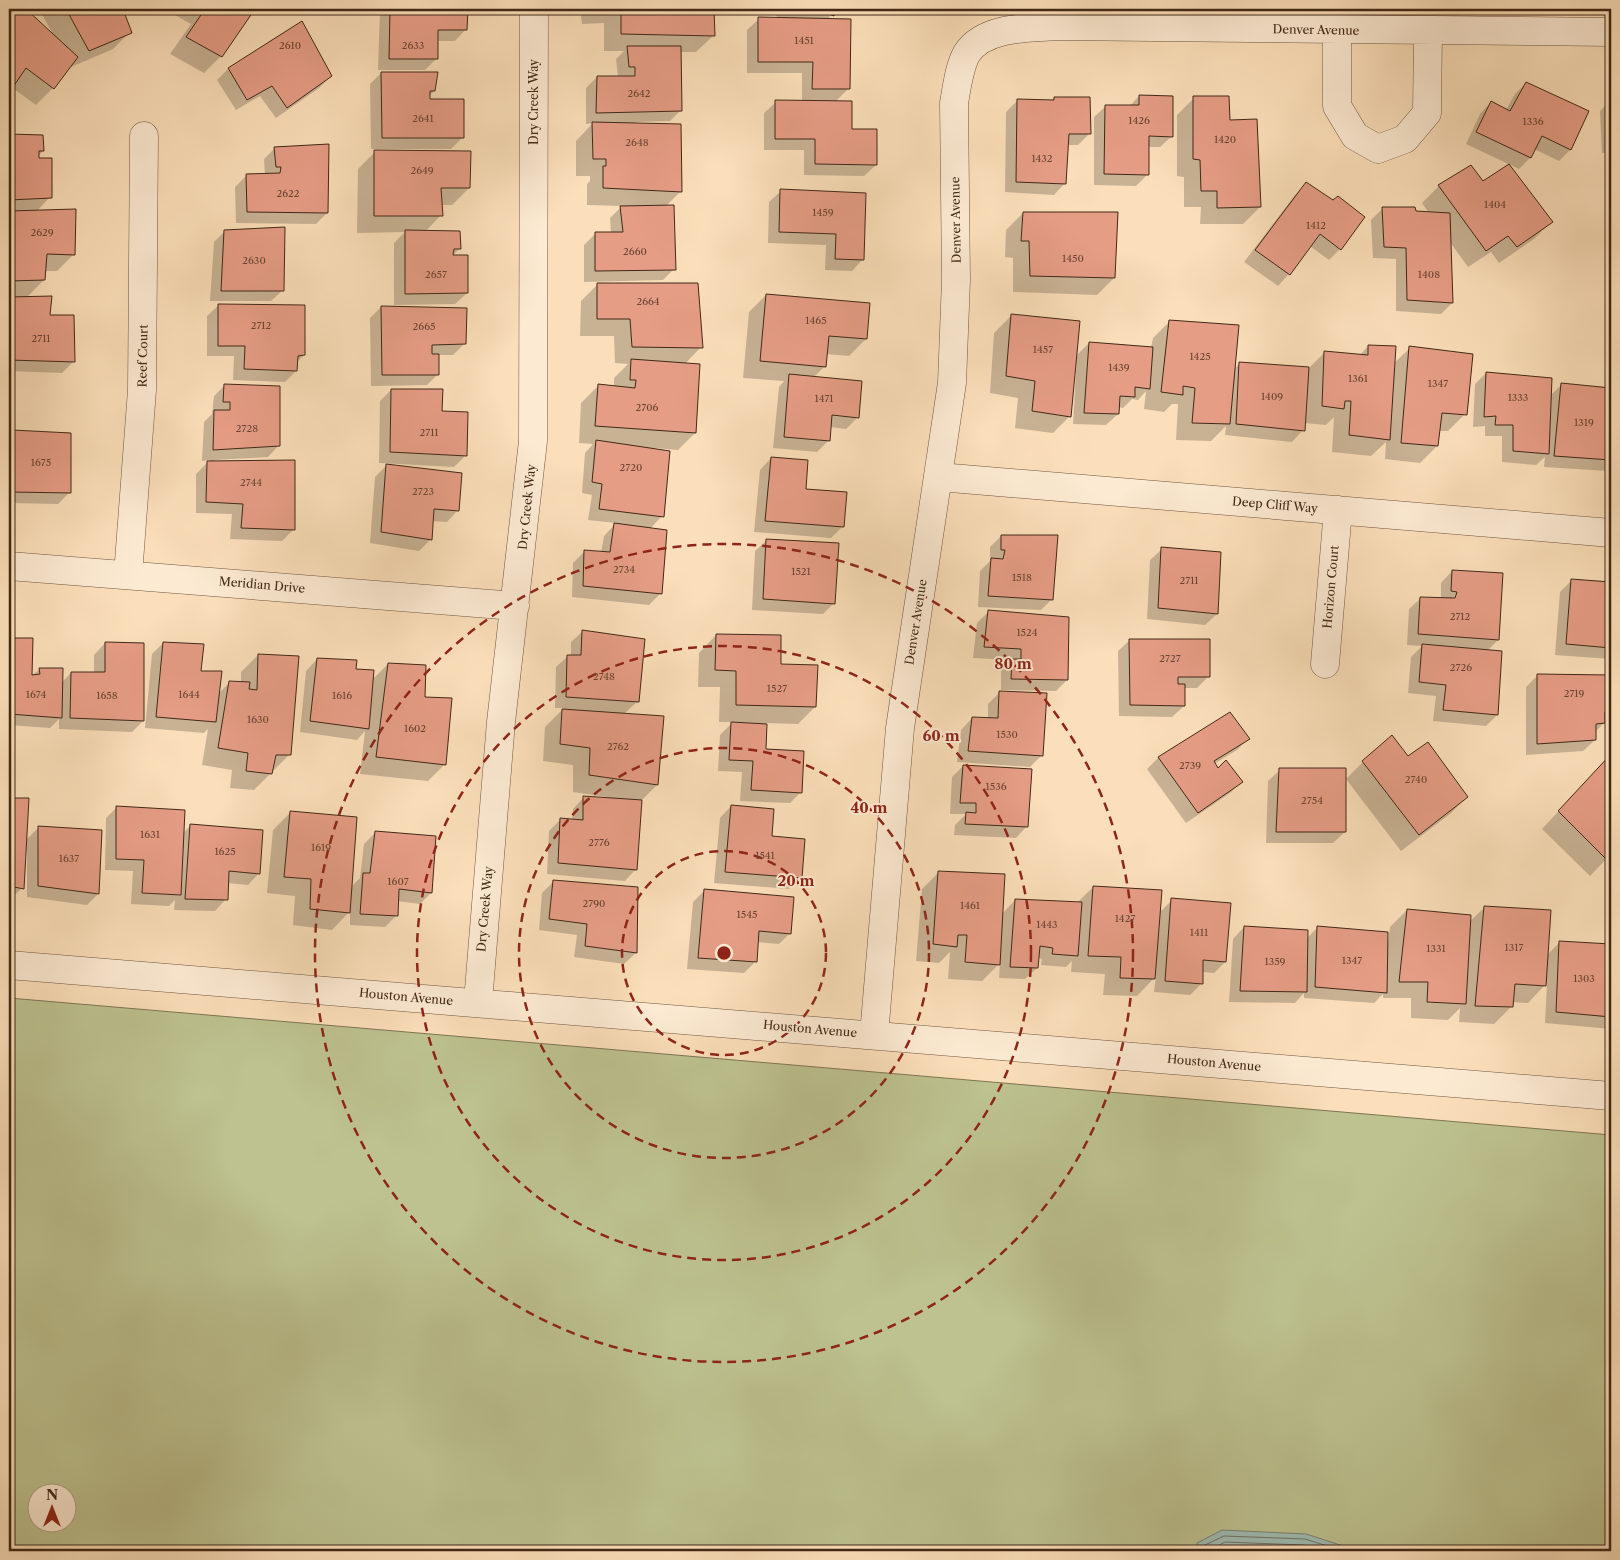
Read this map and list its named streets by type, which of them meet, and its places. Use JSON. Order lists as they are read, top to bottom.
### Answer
{
  "streets": {
    "street": [
      "Denver Avenue",
      "Dry Creek Way",
      "Reef Court",
      "Deep Cliff Way",
      "Meridian Drive",
      "Horizon Court",
      "Houston Avenue"
    ]
  },
  "crossings": [
    ["Denver Avenue", "Deep Cliff Way"],
    ["Denver Avenue", "Houston Avenue"],
    ["Dry Creek Way", "Meridian Drive"],
    ["Dry Creek Way", "Houston Avenue"],
    ["Reef Court", "Meridian Drive"],
    ["Deep Cliff Way", "Horizon Court"]
  ],
  "house_numbers": [
    "1451",
    "2610",
    "2633",
    "2642",
    "2641",
    "1426",
    "1336",
    "1420",
    "2648",
    "1432",
    "2649",
    "2622",
    "1404",
    "1459",
    "1412",
    "2629",
    "2660",
    "1450",
    "2630",
    "2657",
    "1408",
    "2664",
    "1465",
    "2712",
    "2665",
    "2711",
    "1457",
    "1425",
    "1439",
    "1361",
    "1347",
    "1409",
    "1333",
    "1471",
    "2706",
    "1319",
    "2728",
    "2711",
    "1675",
    "2720",
    "2744",
    "2723",
    "2734",
    "1521",
    "1518",
    "2711",
    "2712",
    "1524",
    "2727",
    "2726",
    "2748",
    "1527",
    "2719",
    "1674",
    "1644",
    "1658",
    "1616",
    "1630",
    "1602",
    "1530",
    "2762",
    "2739",
    "2740",
    "1536",
    "2754",
    "1631",
    "2776",
    "1619",
    "1625",
    "1541",
    "1637",
    "1607",
    "2790",
    "1461",
    "1545",
    "1427",
    "1443",
    "1411",
    "1317",
    "1331",
    "1347",
    "1359",
    "1303"
  ],
  "north": "top",
  "rings": [
    "80 m",
    "60 m",
    "40 m",
    "20 m"
  ]
}
